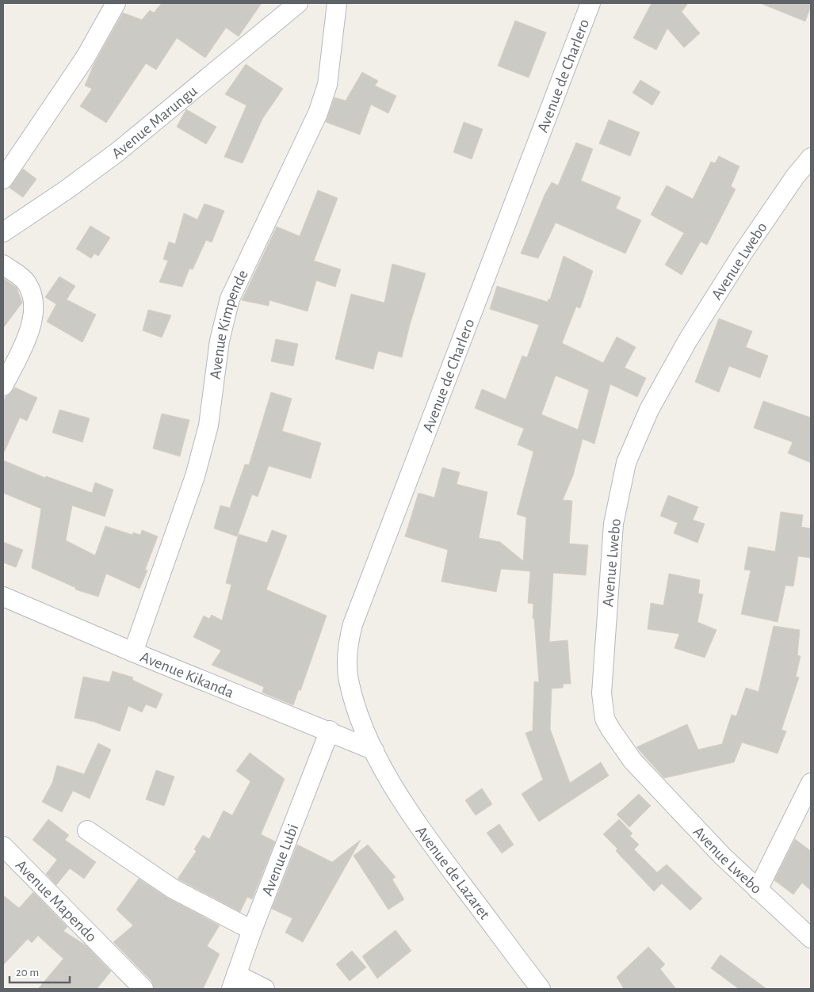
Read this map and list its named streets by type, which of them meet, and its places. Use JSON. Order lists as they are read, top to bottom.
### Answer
{
  "streets": {
    "street": [
      "Avenue de Charlero",
      "Avenue Marungu",
      "Avenue Lwebo",
      "Avenue Kimpende",
      "Avenue Kikanda",
      "Avenue Lubi",
      "Avenue de Lazaret",
      "Avenue Mapendo"
    ]
  },
  "crossings": [
    ["Avenue de Charlero", "Avenue Kikanda"],
    ["Avenue de Charlero", "Avenue de Lazaret"],
    ["Avenue Kimpende", "Avenue Kikanda"],
    ["Avenue Kikanda", "Avenue Lubi"],
    ["Avenue Kikanda", "Avenue de Lazaret"]
  ],
  "scale_bar": "20 m"
}
